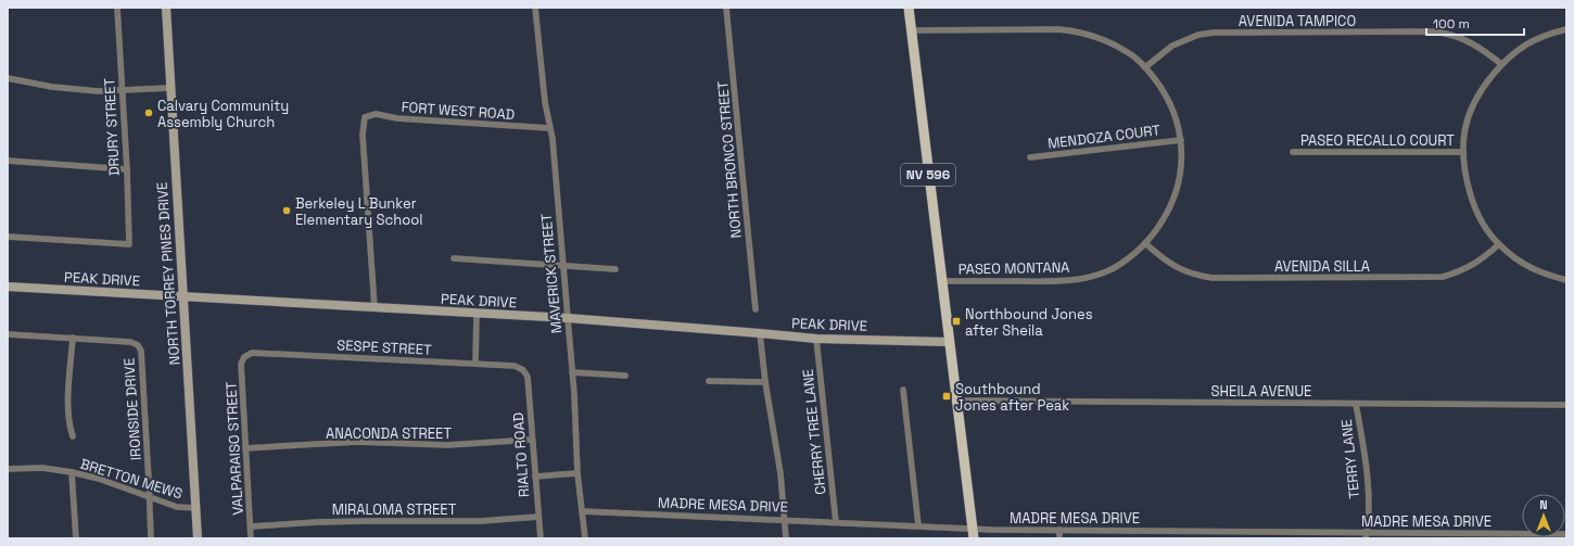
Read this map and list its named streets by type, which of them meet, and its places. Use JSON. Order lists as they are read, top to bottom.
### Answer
{
  "streets": {
    "main road": ["NV 596"],
    "street": [
      "AVENIDA TAMPICO",
      "FORT WEST ROAD",
      "DRURY STREET",
      "MENDOZA COURT",
      "PASEO RECALLO COURT",
      "NORTH BRONCO STREET",
      "AVENIDA SILLA",
      "PASEO MONTANA",
      "NORTH TORREY PINES DRIVE",
      "MAVERICK STREET",
      "PEAK DRIVE",
      "SESPE STREET",
      "SHEILA AVENUE",
      "IRONSIDE DRIVE",
      "CHERRY TREE LANE",
      "ANACONDA STREET",
      "VALPARAISO STREET",
      "RIALTO ROAD",
      "TERRY LANE",
      "BRETTON MEWS",
      "MADRE MESA DRIVE",
      "MIRALOMA STREET"
    ]
  },
  "crossings": [
    ["AVENIDA TAMPICO", "PASEO MONTANA"],
    ["FORT WEST ROAD", "MAVERICK STREET"],
    ["FORT WEST ROAD", "PEAK DRIVE"],
    ["MENDOZA COURT", "PASEO MONTANA"],
    ["NV 596", "PASEO MONTANA"],
    ["NV 596", "PEAK DRIVE"],
    ["NV 596", "SHEILA AVENUE"],
    ["NV 596", "MADRE MESA DRIVE"],
    ["AVENIDA SILLA", "PASEO MONTANA"],
    ["NORTH TORREY PINES DRIVE", "PEAK DRIVE"],
    ["NORTH TORREY PINES DRIVE", "BRETTON MEWS"],
    ["MAVERICK STREET", "PEAK DRIVE"],
    ["MAVERICK STREET", "MADRE MESA DRIVE"],
    ["PEAK DRIVE", "CHERRY TREE LANE"],
    ["SESPE STREET", "VALPARAISO STREET"],
    ["SESPE STREET", "RIALTO ROAD"],
    ["SHEILA AVENUE", "TERRY LANE"],
    ["IRONSIDE DRIVE", "BRETTON MEWS"],
    ["CHERRY TREE LANE", "MADRE MESA DRIVE"],
    ["ANACONDA STREET", "VALPARAISO STREET"],
    ["ANACONDA STREET", "RIALTO ROAD"],
    ["VALPARAISO STREET", "MIRALOMA STREET"],
    ["RIALTO ROAD", "MIRALOMA STREET"],
    ["TERRY LANE", "MADRE MESA DRIVE"]
  ],
  "places": {
    "other": ["Calvary Community Assembly Church", "Berkeley L Bunker Elementary School"],
    "transit": ["Northbound Jones after Sheila", "Southbound Jones after Peak"]
  },
  "scale_bar": "100 m",
  "north": "top"
}
